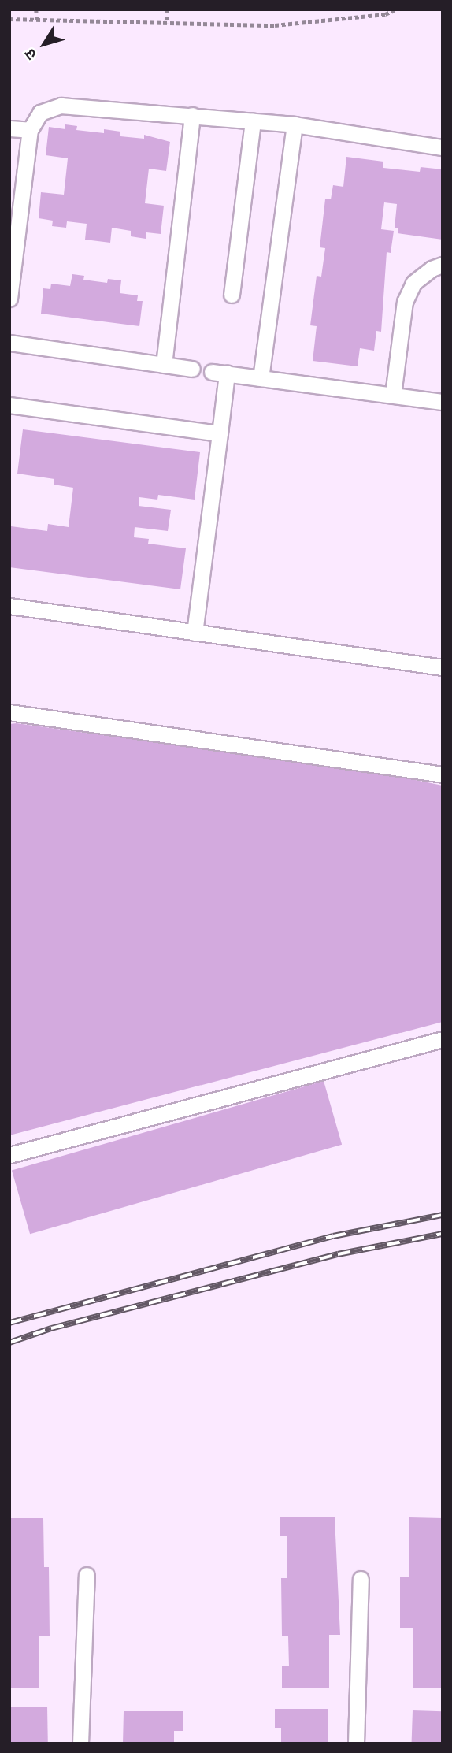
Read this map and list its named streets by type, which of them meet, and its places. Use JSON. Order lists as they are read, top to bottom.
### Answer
{
  "north": "bottom left"
}
